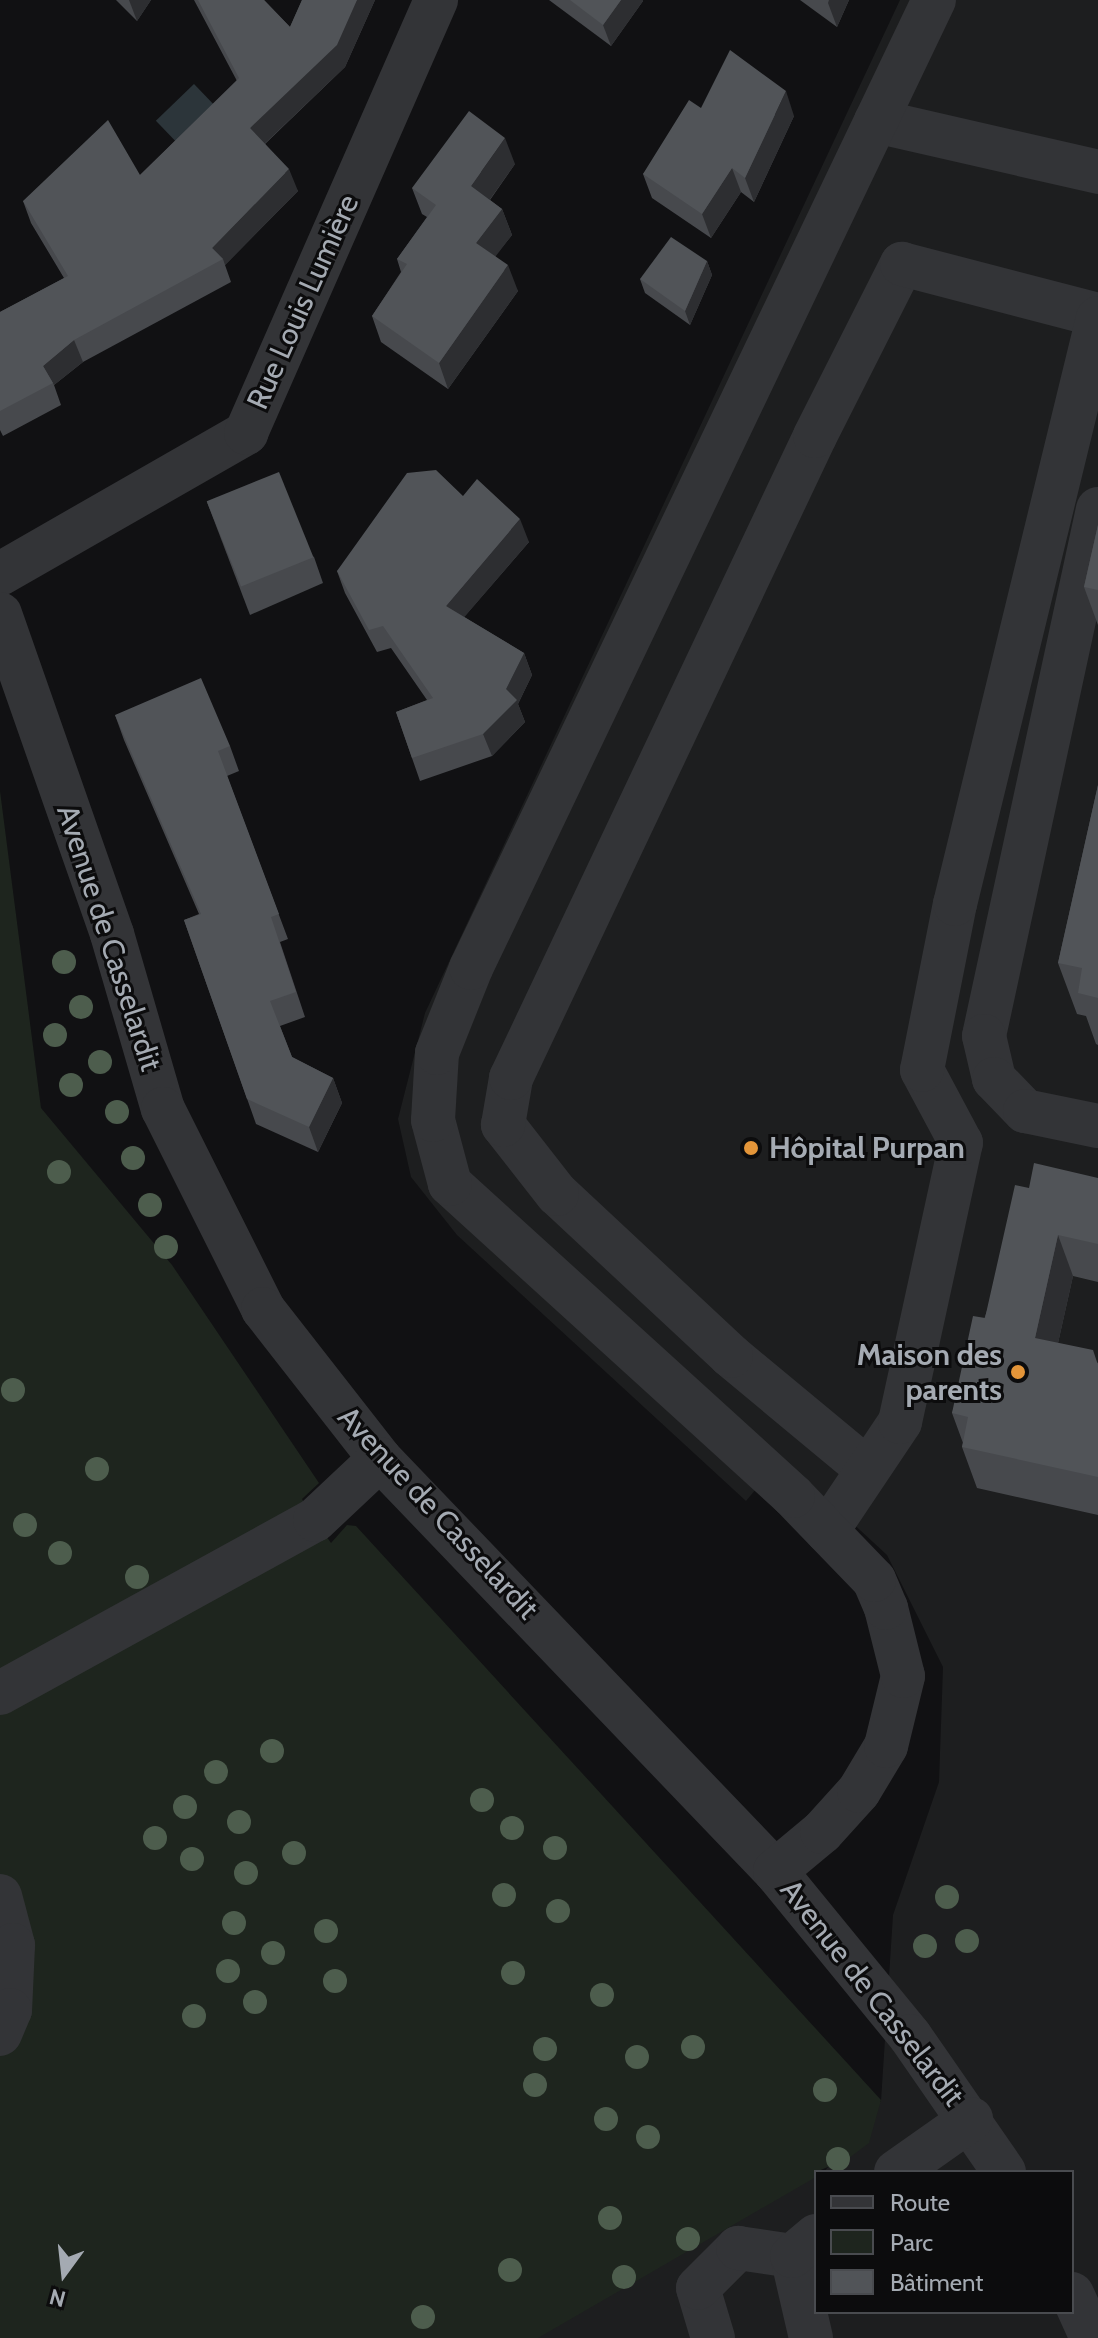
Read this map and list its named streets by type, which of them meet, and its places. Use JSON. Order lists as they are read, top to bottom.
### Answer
{
  "streets": {
    "street": ["Rue Louis Lumière", "Avenue de Casselardit"]
  },
  "places": ["Hôpital Purpan", "Maison des parents"],
  "legend": ["Route", "Parc", "Bâtiment"],
  "north": "bottom"
}
